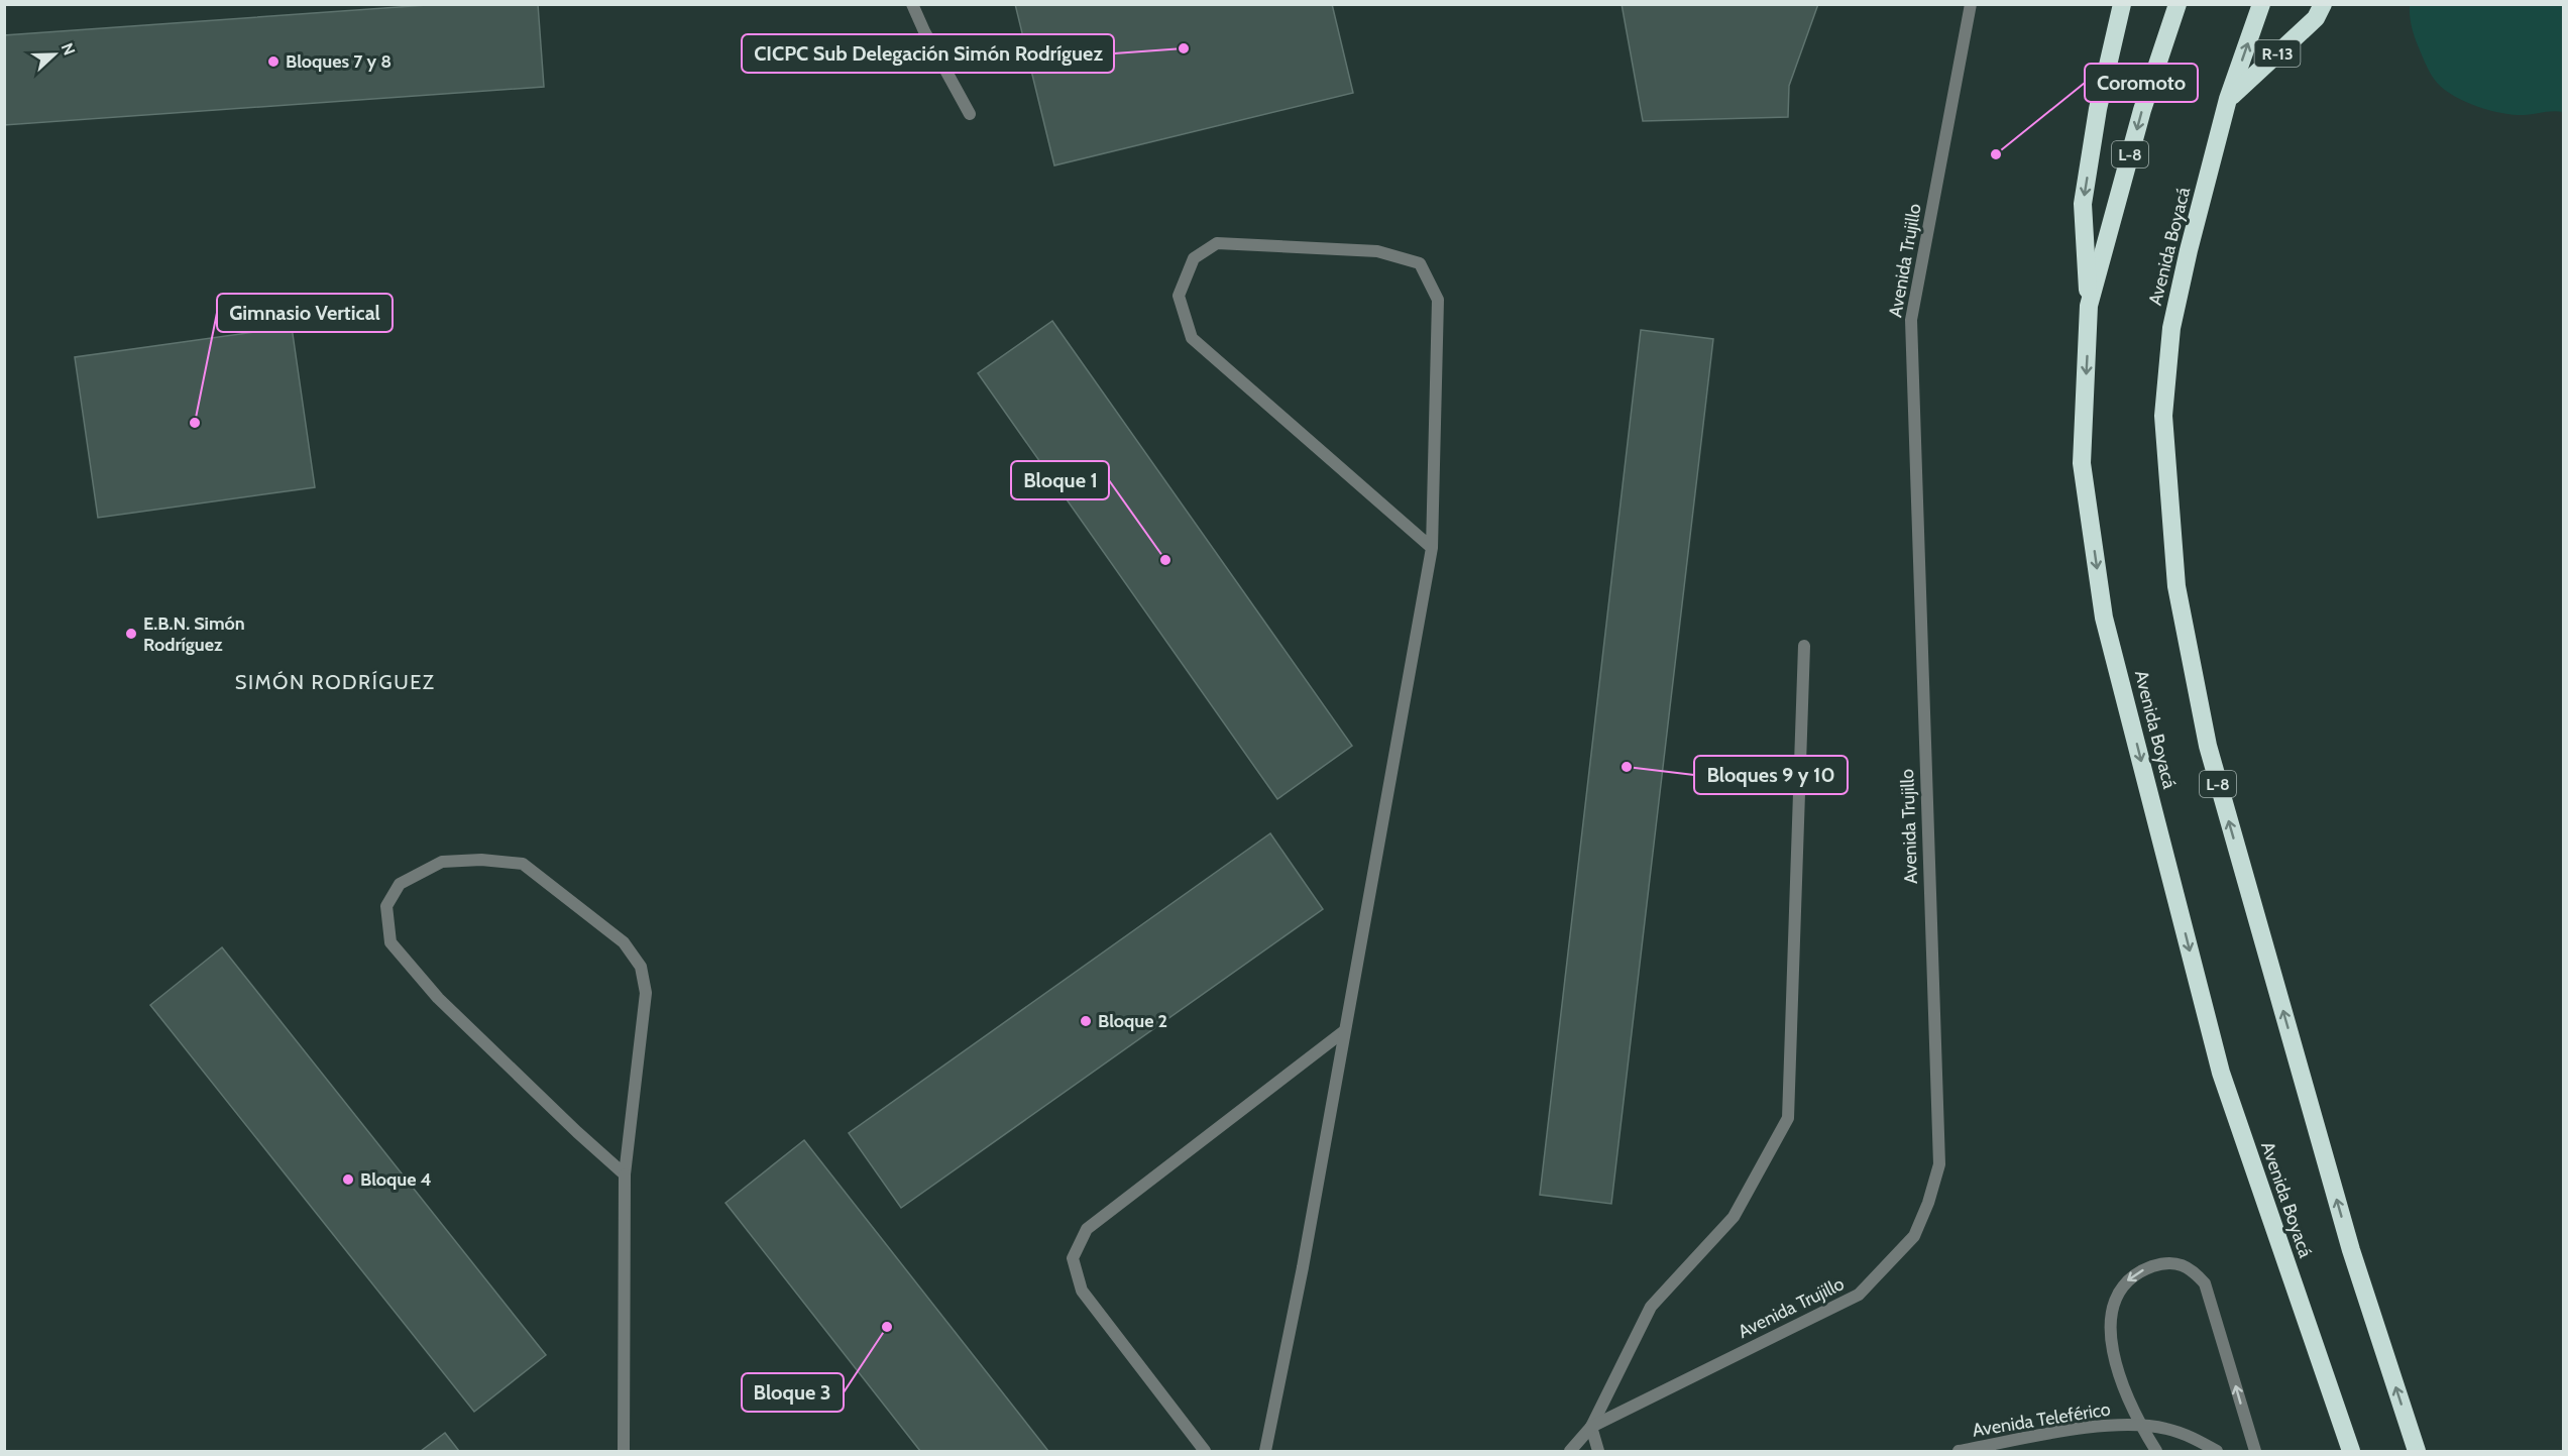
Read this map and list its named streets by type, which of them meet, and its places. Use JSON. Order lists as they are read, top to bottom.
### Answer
{
  "streets": {
    "highway": ["R-13", "L-8", "Avenida Boyacá"],
    "street": ["Avenida Trujillo", "Avenida Teleférico"]
  },
  "crossings": [
    ["R-13", "Avenida Boyacá"]
  ],
  "districts": ["SIMÓN RODRÍGUEZ"],
  "places": [
    "CICPC Sub Delegación Simón Rodríguez",
    "Bloques 7 y 8",
    "Coromoto",
    "Gimnasio Vertical",
    "Bloque 1",
    "E.B.N. Simón Rodríguez",
    "Bloques 9 y 10",
    "Bloque 2",
    "Bloque 4",
    "Bloque 3"
  ],
  "north": "right"
}
